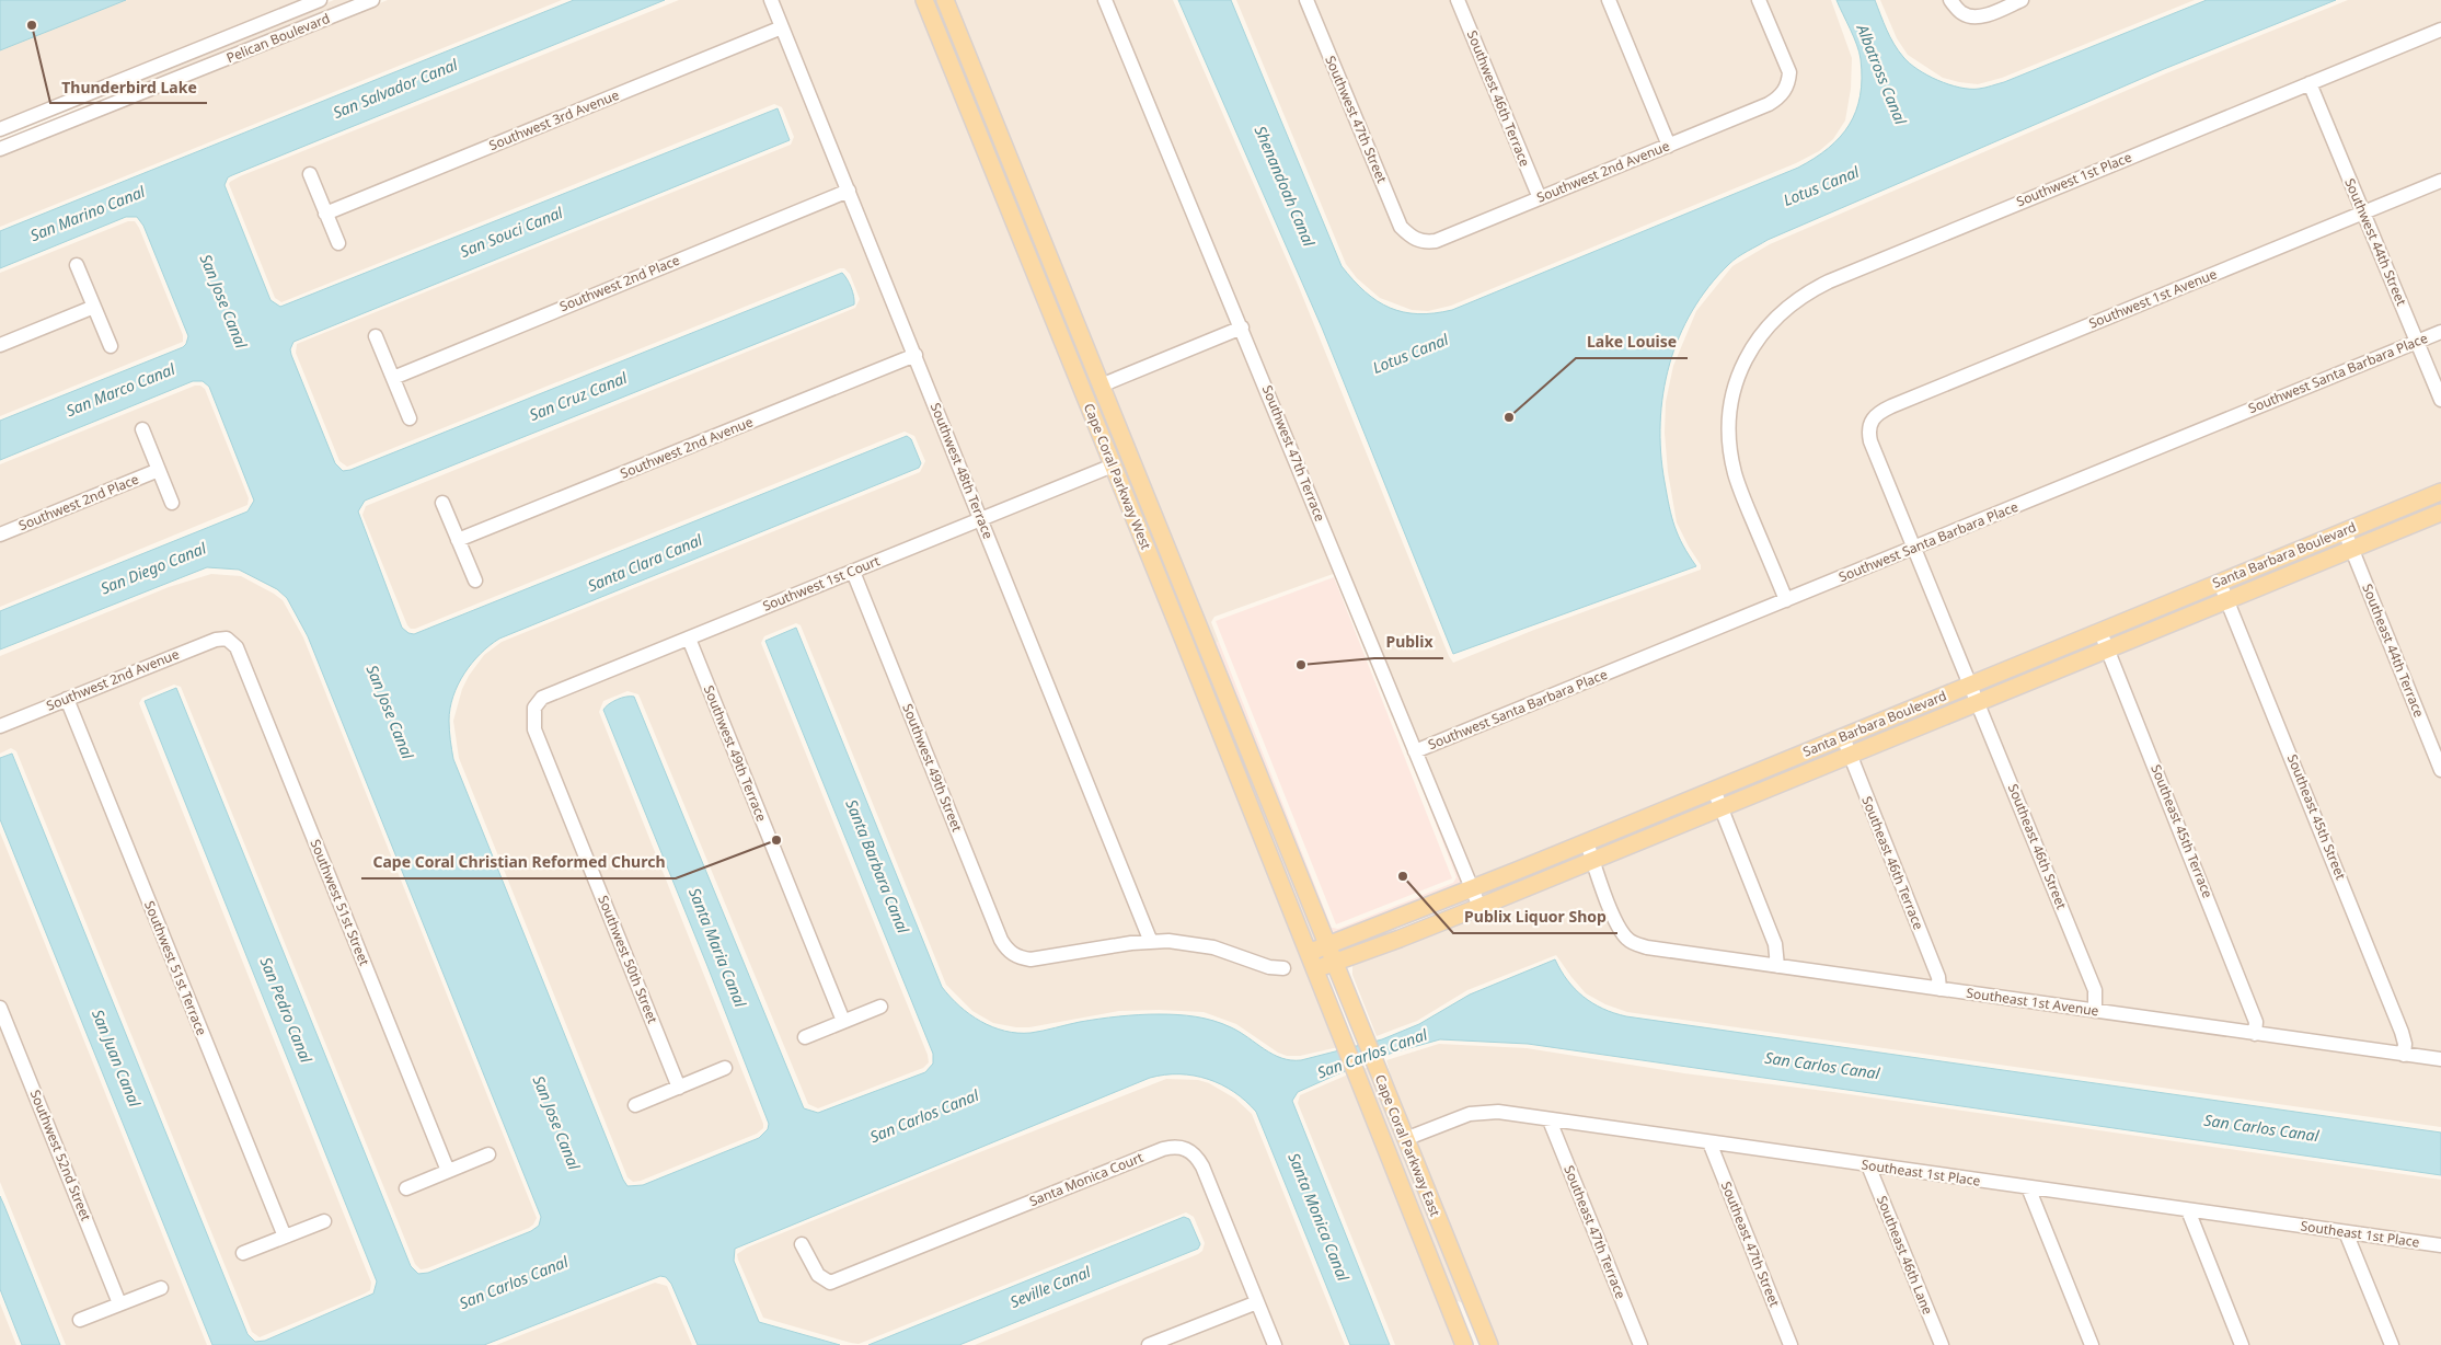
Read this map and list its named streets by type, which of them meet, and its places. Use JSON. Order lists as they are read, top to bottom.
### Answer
{
  "streets": {
    "main road": ["Cape Coral Parkway West", "Santa Barbara Boulevard", "Cape Coral Parkway East"],
    "street": [
      "Pelican Boulevard",
      "Southwest 46th Terrace",
      "Southwest 47th Street",
      "Southwest 3rd Avenue",
      "Southwest 2nd Avenue",
      "Southwest 1st Place",
      "Southwest 44th Street",
      "Southwest 2nd Place",
      "Southwest 1st Avenue",
      "Southwest Santa Barbara Place",
      "Southwest 47th Terrace",
      "Southwest 48th Terrace",
      "Southwest 1st Court",
      "Southeast 44th Terrace",
      "Southwest 49th Terrace",
      "Southwest 49th Street",
      "Southeast 45th Street",
      "Southeast 45th Terrace",
      "Southeast 46th Street",
      "Southeast 46th Terrace",
      "Southwest 51st Street",
      "Southwest 50th Street",
      "Southwest 51st Terrace",
      "Southeast 1st Avenue",
      "Southwest 52nd Street",
      "Southeast 1st Place",
      "Santa Monica Court",
      "Southeast 47th Terrace",
      "Southeast 47th Street",
      "Southeast 46th Lane"
    ]
  },
  "crossings": [
    ["Southwest 46th Terrace", "Southwest 2nd Avenue"],
    ["Southwest 47th Street", "Southwest 2nd Avenue"],
    ["Southwest 3rd Avenue", "Southwest 48th Terrace"],
    ["Southwest 2nd Avenue", "Southwest 48th Terrace"],
    ["Southwest 2nd Avenue", "Southwest 51st Street"],
    ["Southwest 2nd Avenue", "Southwest 51st Terrace"],
    ["Southwest 1st Place", "Southwest 44th Street"],
    ["Southwest 1st Place", "Southwest Santa Barbara Place"],
    ["Southwest 44th Street", "Southwest 1st Avenue"],
    ["Southwest 44th Street", "Southwest Santa Barbara Place"],
    ["Southwest 2nd Place", "Southwest 48th Terrace"],
    ["Southwest 1st Avenue", "Southeast 46th Street"],
    ["Southwest Santa Barbara Place", "Southwest 47th Terrace"],
    ["Southwest Santa Barbara Place", "Southeast 46th Street"],
    ["Southwest 47th Terrace", "Santa Barbara Boulevard"],
    ["Southwest 48th Terrace", "Southwest 1st Court"],
    ["Southwest 48th Terrace", "Southwest 49th Street"],
    ["Cape Coral Parkway West", "Santa Barbara Boulevard"],
    ["Cape Coral Parkway West", "Southwest 1st Court"],
    ["Cape Coral Parkway West", "Cape Coral Parkway East"],
    ["Santa Barbara Boulevard", "Southeast 44th Terrace"],
    ["Santa Barbara Boulevard", "Southeast 45th Street"],
    ["Santa Barbara Boulevard", "Southeast 45th Terrace"],
    ["Santa Barbara Boulevard", "Southeast 46th Street"],
    ["Santa Barbara Boulevard", "Southeast 46th Terrace"],
    ["Santa Barbara Boulevard", "Southeast 1st Avenue"],
    ["Santa Barbara Boulevard", "Cape Coral Parkway East"],
    ["Southwest 1st Court", "Southwest 49th Terrace"],
    ["Southwest 1st Court", "Southwest 49th Street"],
    ["Southwest 1st Court", "Southwest 50th Street"],
    ["Southeast 45th Street", "Southeast 1st Avenue"],
    ["Southeast 45th Terrace", "Southeast 1st Avenue"],
    ["Southeast 46th Street", "Southeast 1st Avenue"],
    ["Southeast 46th Terrace", "Southeast 1st Avenue"],
    ["Cape Coral Parkway East", "Southeast 1st Place"],
    ["Southeast 1st Place", "Southeast 47th Terrace"],
    ["Southeast 1st Place", "Southeast 47th Street"],
    ["Southeast 1st Place", "Southeast 46th Lane"]
  ],
  "water": [
    "Albatross Canal",
    "San Salvador Canal",
    "Shenandoah Canal",
    "Lotus Canal",
    "San Marino Canal",
    "San Souci Canal",
    "San Jose Canal",
    "San Marco Canal",
    "San Cruz Canal",
    "Santa Clara Canal",
    "San Diego Canal",
    "Santa Barbara Canal",
    "Santa Maria Canal",
    "San Pedro Canal",
    "San Carlos Canal",
    "San Juan Canal",
    "Santa Monica Canal",
    "Seville Canal"
  ],
  "places": [
    "Thunderbird Lake",
    "Lake Louise",
    "Publix",
    "Cape Coral Christian Reformed Church",
    "Publix Liquor Shop"
  ]
}
